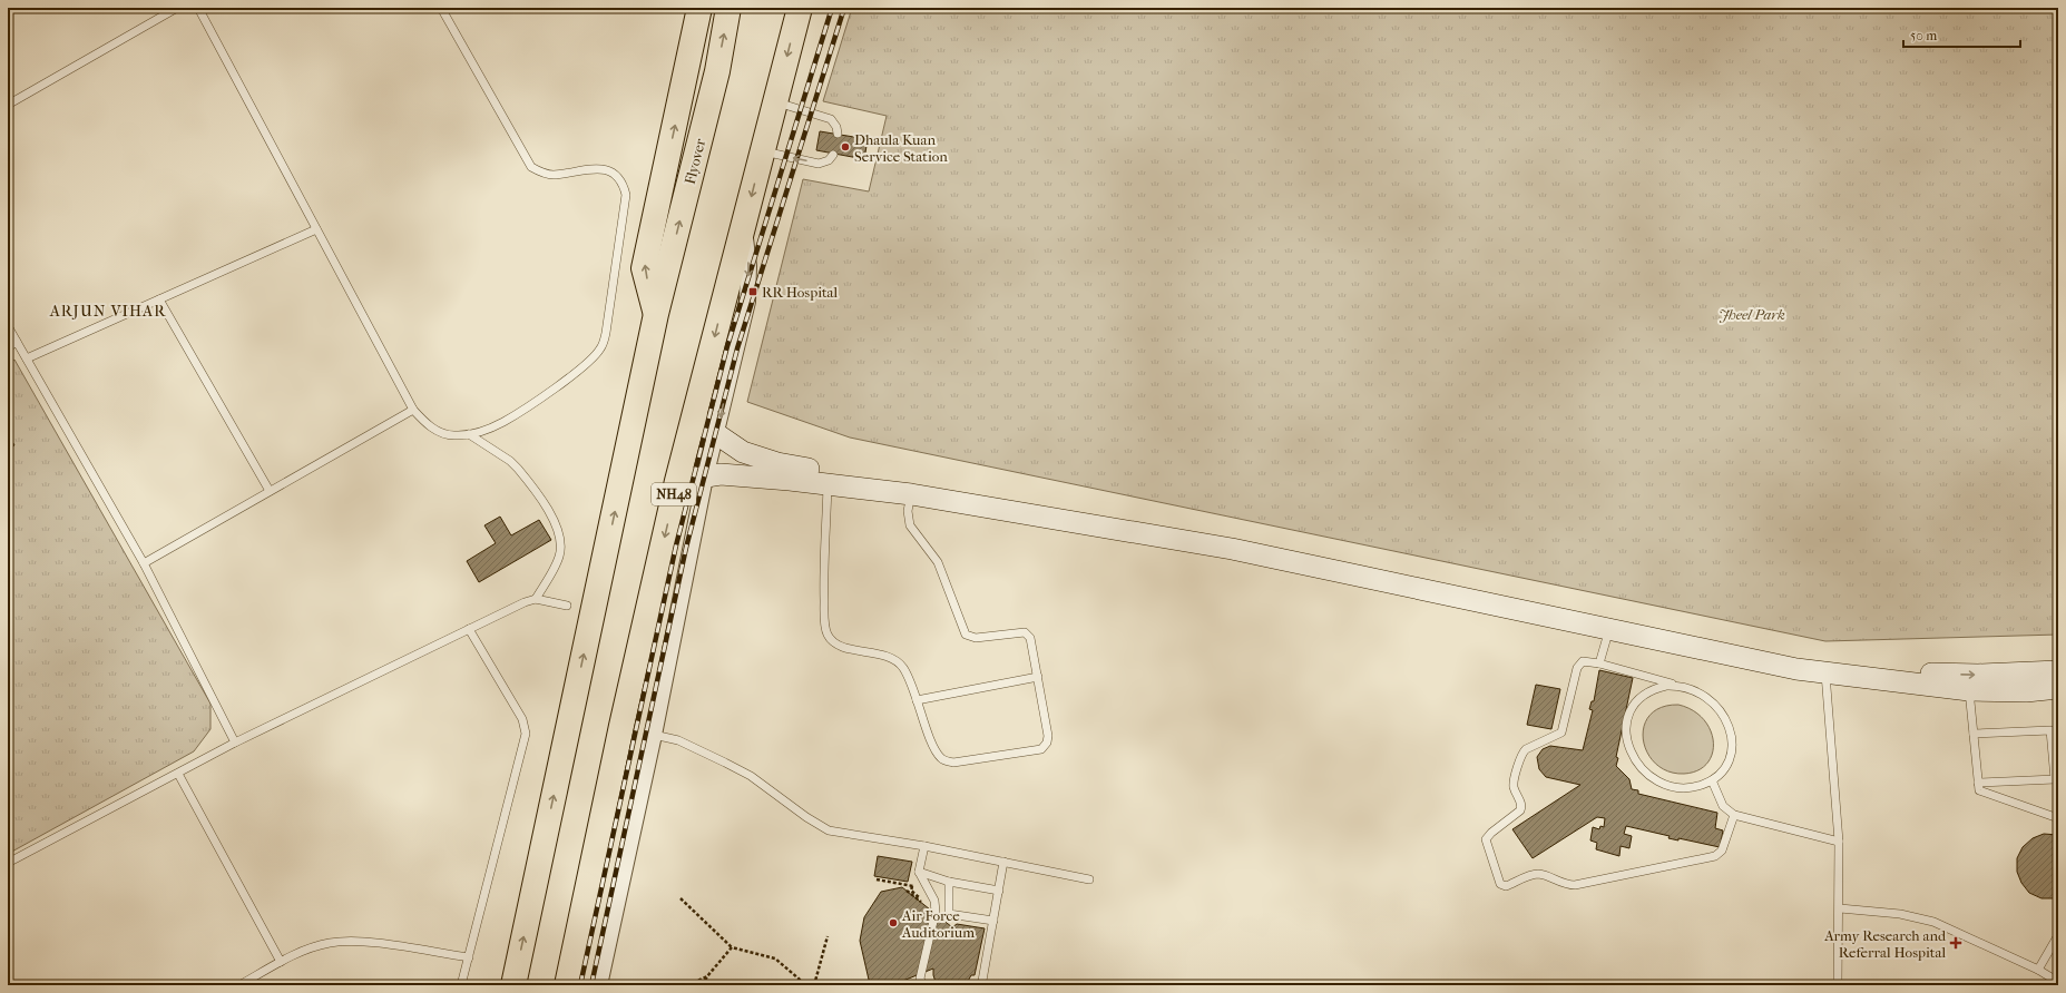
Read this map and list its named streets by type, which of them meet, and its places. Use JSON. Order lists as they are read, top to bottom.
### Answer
{
  "streets": {
    "highway": ["Flyover", "NH48"]
  },
  "districts": ["ARJUN VIHAR"],
  "parks": ["Jheel Park"],
  "places": {
    "other": ["Dhaula Kuan Service Station", "Air Force Auditorium"],
    "transit": ["RR Hospital"],
    "health": ["Army Research and Referral Hospital"]
  },
  "scale_bar": "50 m"
}
